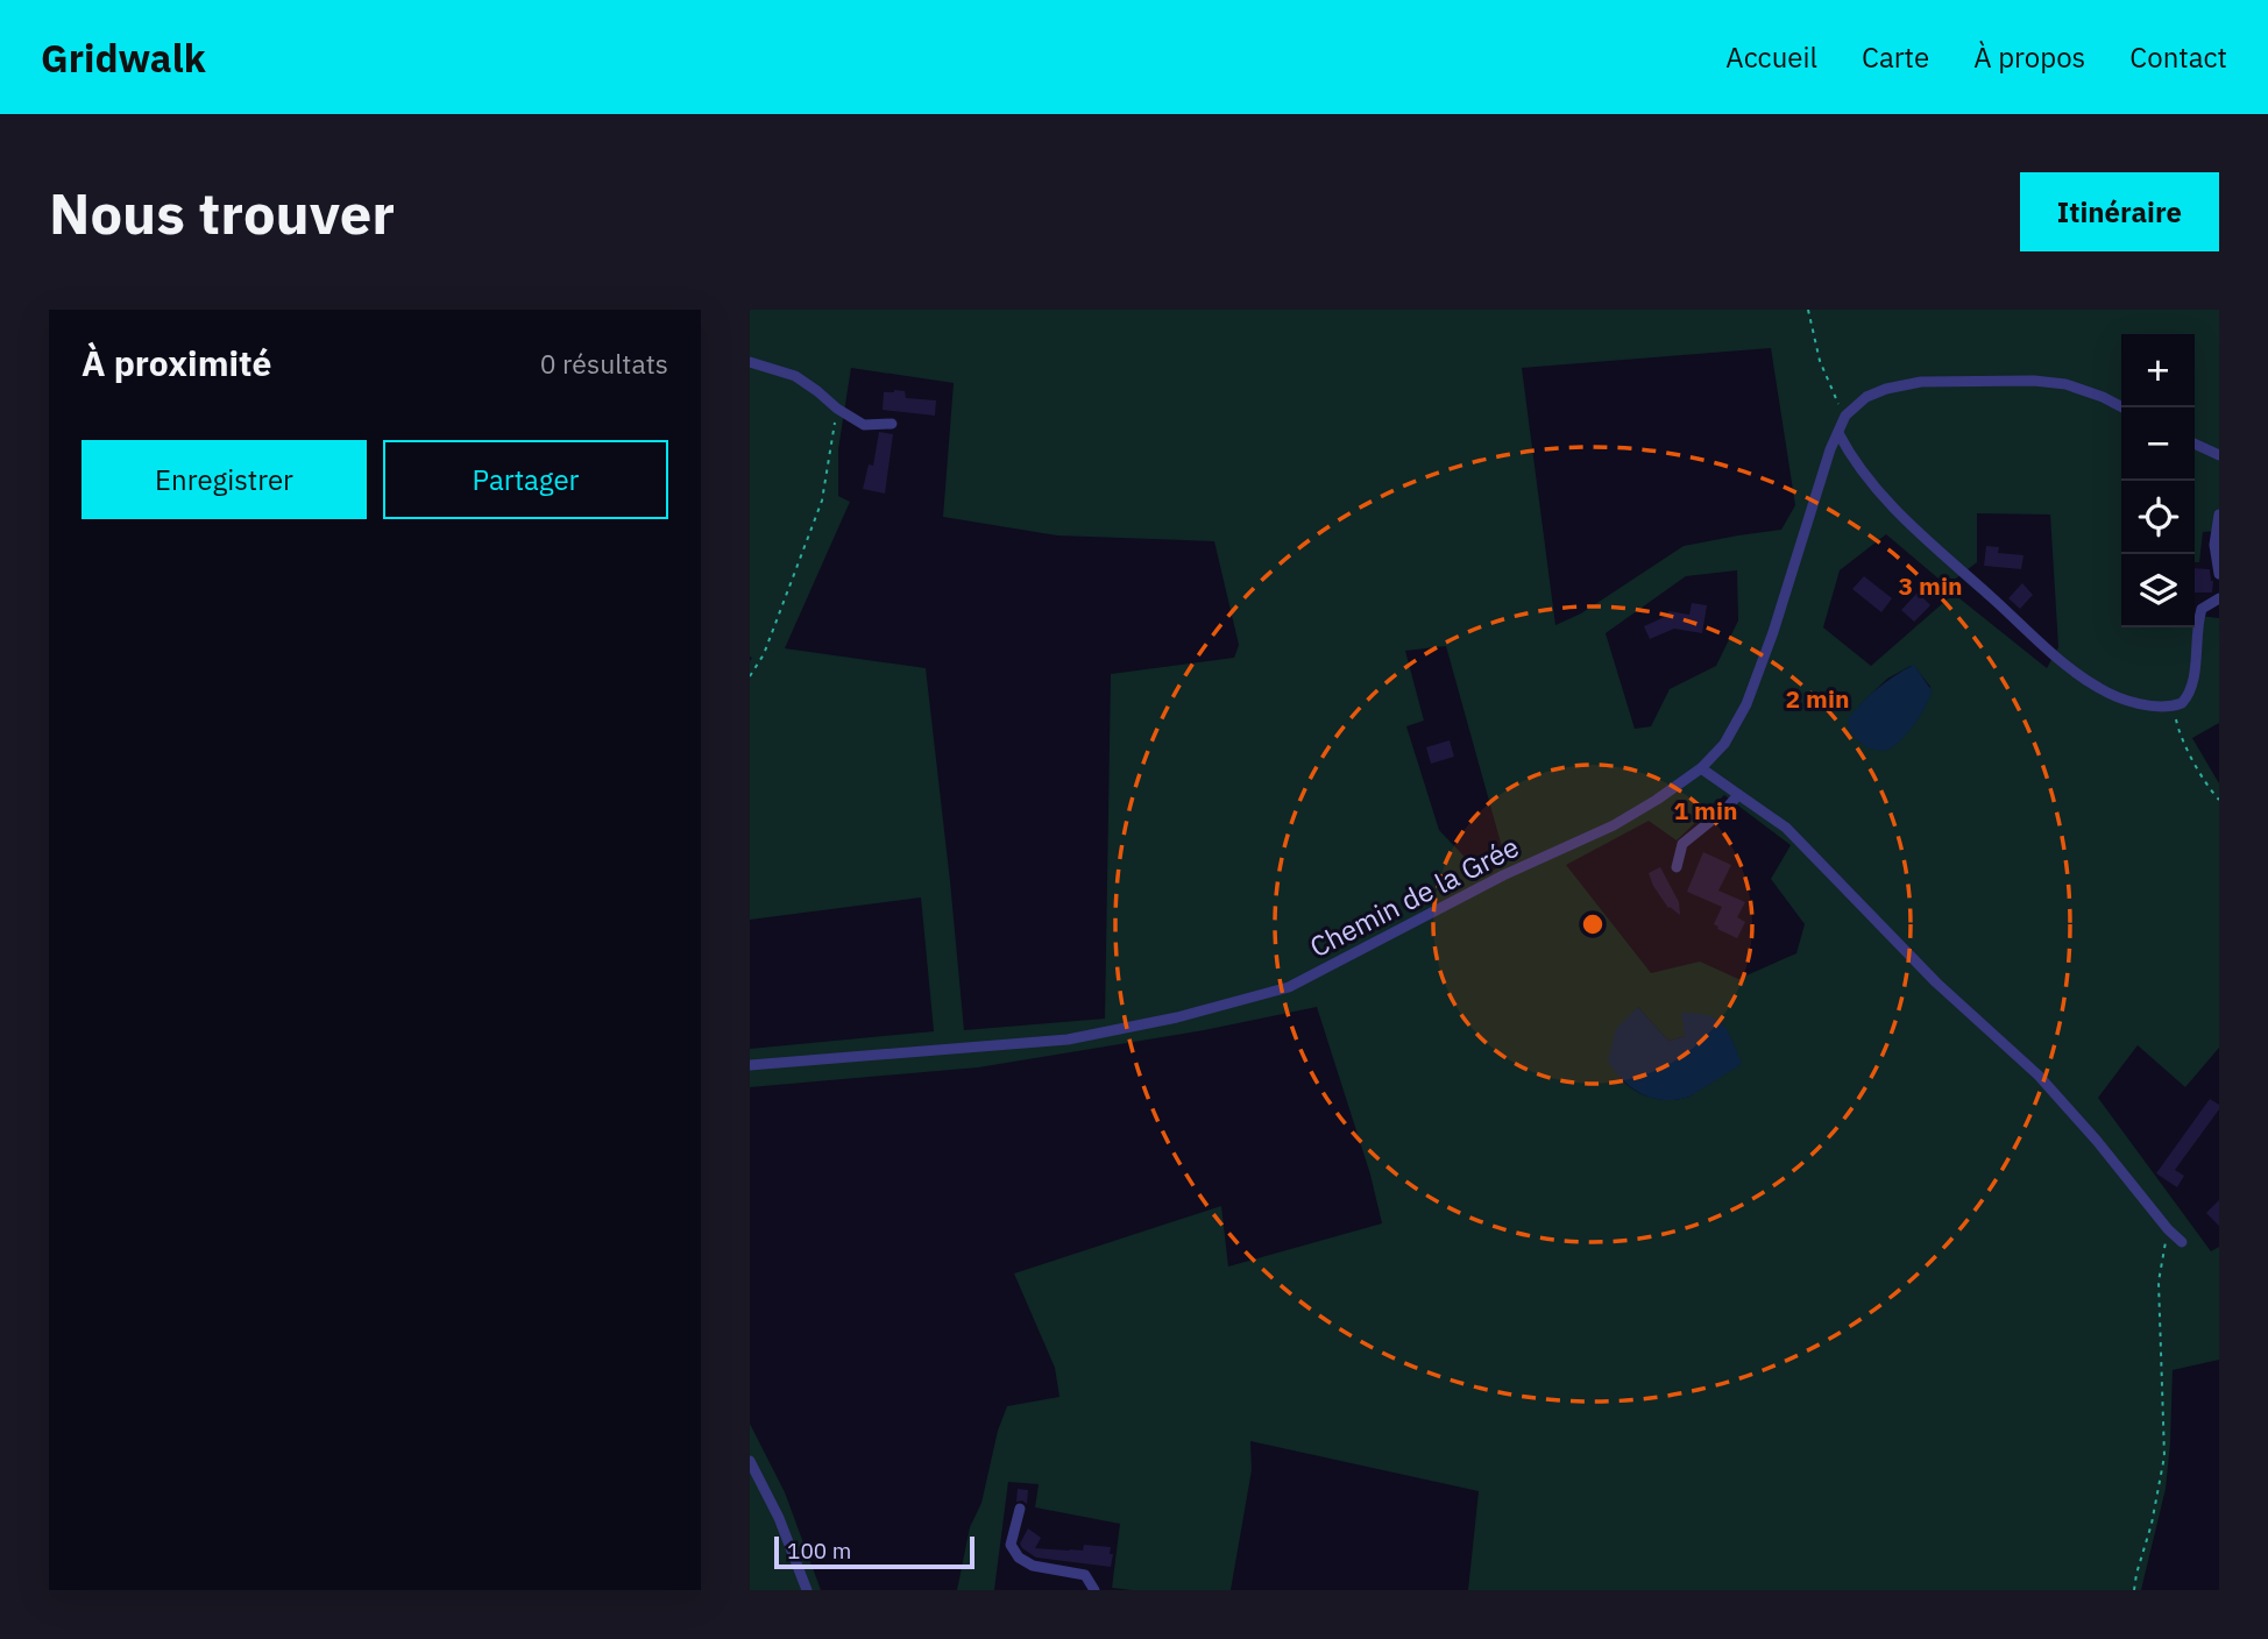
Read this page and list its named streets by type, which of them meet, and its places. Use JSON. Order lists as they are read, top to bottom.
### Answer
{
  "streets": {
    "street": ["Chemin de la Grée"]
  },
  "scale_bar": "100 m",
  "page": {
    "header": "Gridwalk",
    "nav": [
      "Accueil",
      "Carte",
      "À propos",
      "Contact"
    ],
    "buttons": [
      "Itinéraire",
      ["Enregistrer", "Partager"]
    ],
    "title": "Nous trouver",
    "heading": ["À proximité", "0 résultats"],
    "map_buttons": ["+", "−"],
    "scale": "100 m"
  },
  "rings": ["3 min", "2 min", "1 min"]
}
